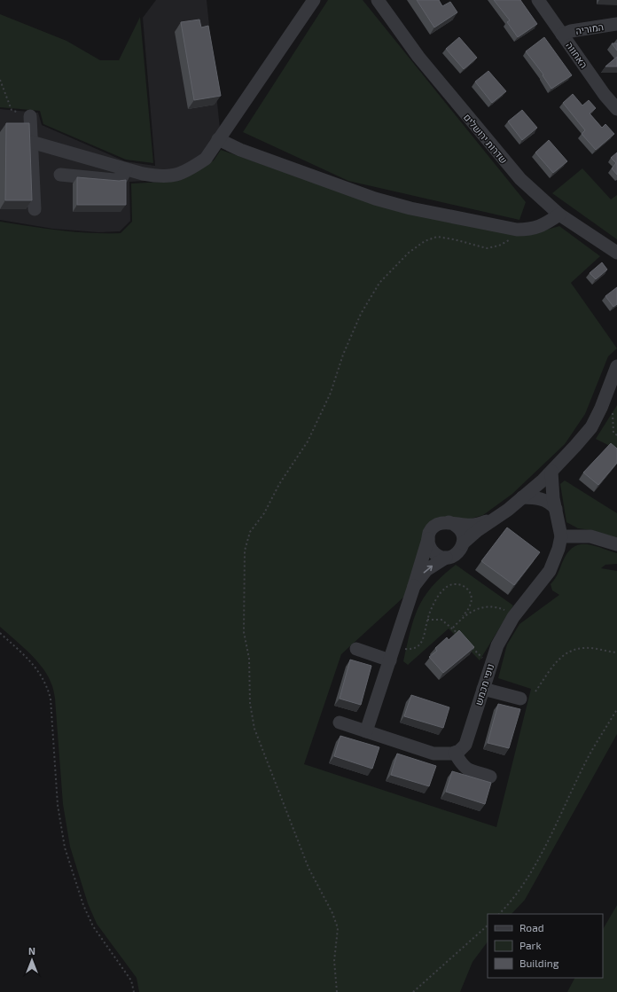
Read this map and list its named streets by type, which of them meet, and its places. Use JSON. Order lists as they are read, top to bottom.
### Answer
{
  "streets": {
    "street": [
      "המוריה",
      "האחווה",
      "שדרות ירושלים",
      "נופי מכמש"
    ]
  },
  "crossings": [
    ["המוריה", "האחווה"]
  ],
  "legend": ["Road", "Park", "Building"],
  "north": "top"
}
